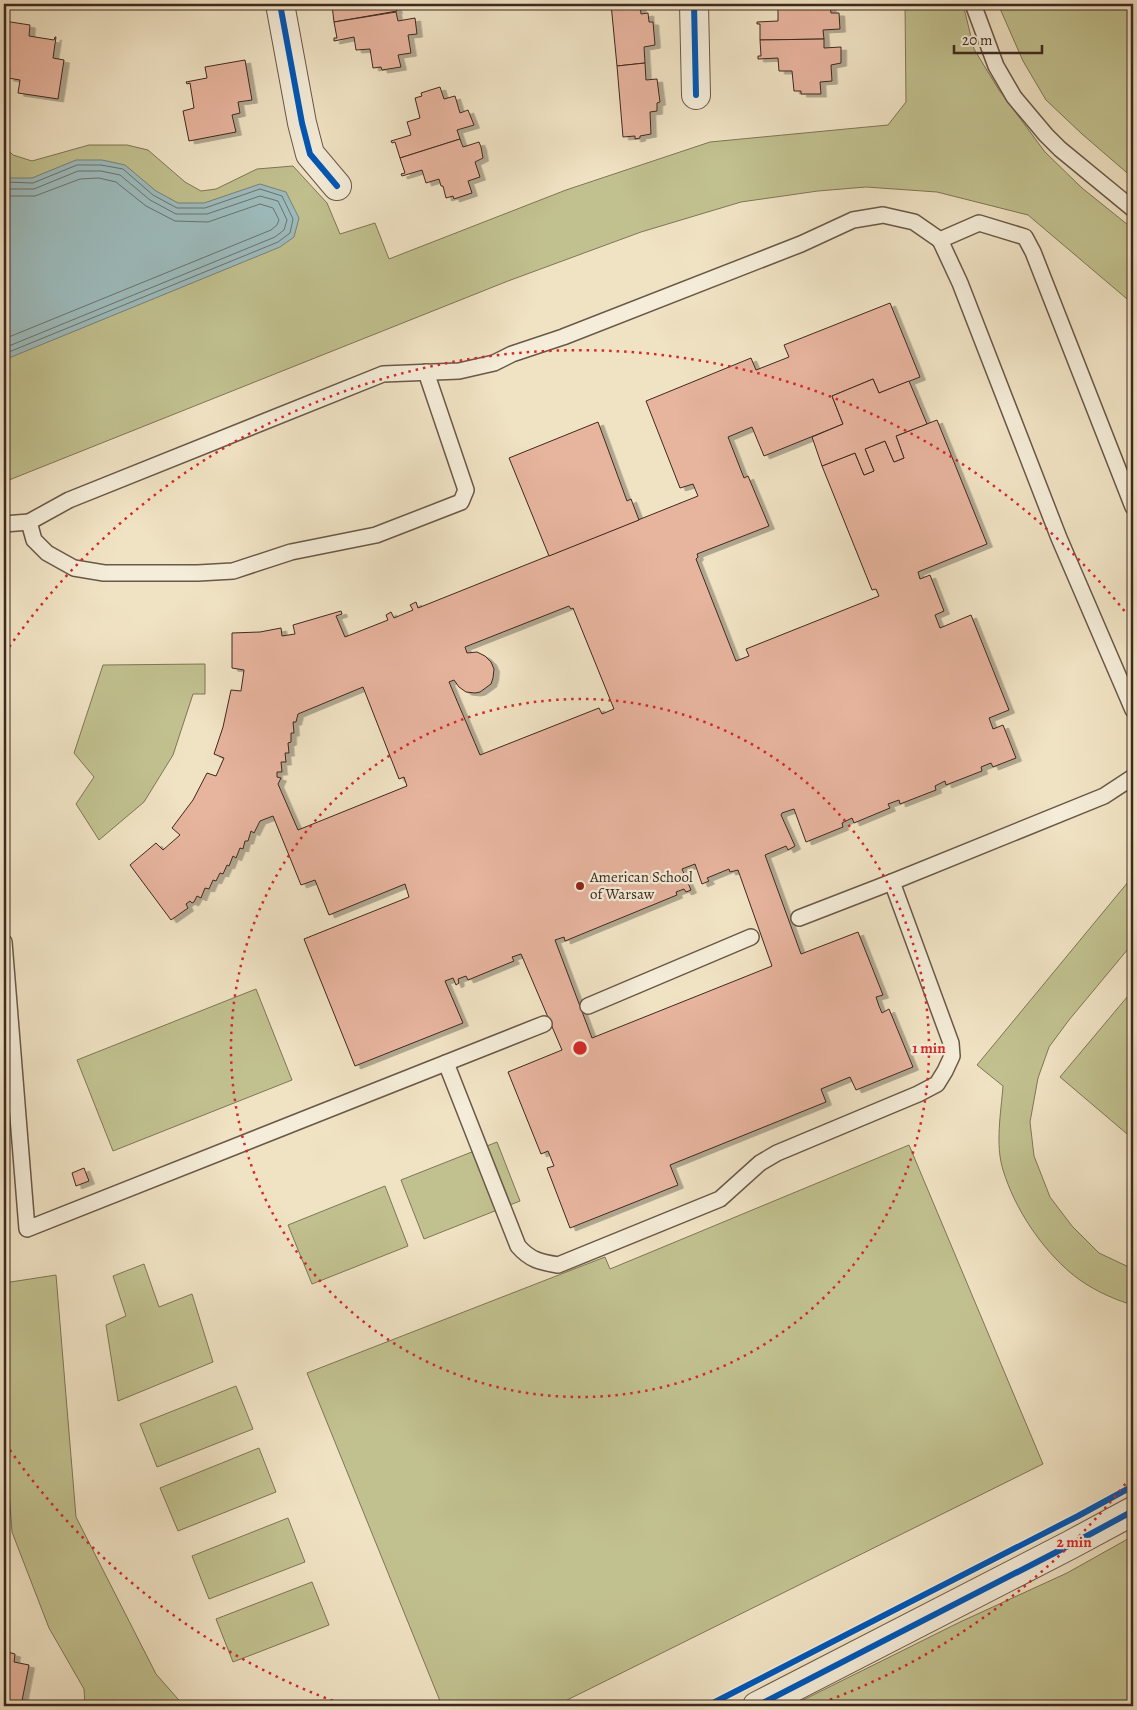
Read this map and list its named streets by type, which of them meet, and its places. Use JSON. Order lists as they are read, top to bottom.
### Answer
{
  "places": ["American School of Warsaw"],
  "scale_bar": "20 m",
  "rings": ["1 min", "2 min"]
}
